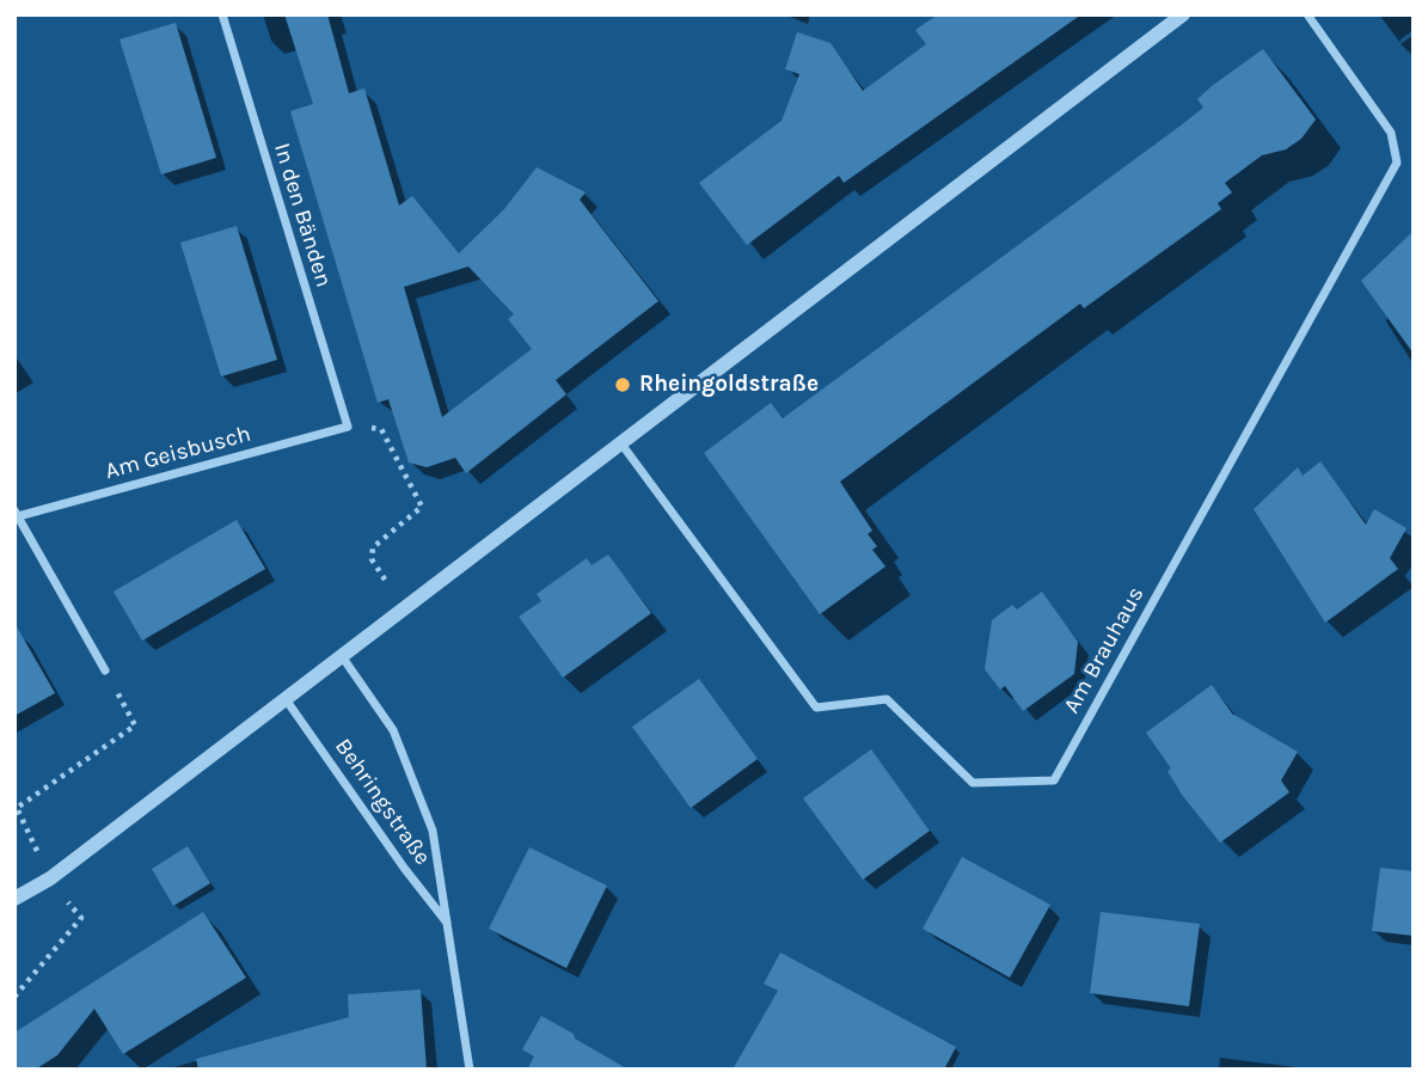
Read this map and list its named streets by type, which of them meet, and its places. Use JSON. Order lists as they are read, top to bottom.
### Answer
{
  "streets": {
    "street": [
      "In den Bänden",
      "Am Geisbusch",
      "Am Brauhaus",
      "Behringstraße"
    ]
  },
  "crossings": [
    ["In den Bänden", "Am Geisbusch"]
  ],
  "places": ["Rheingoldstraße"]
}
